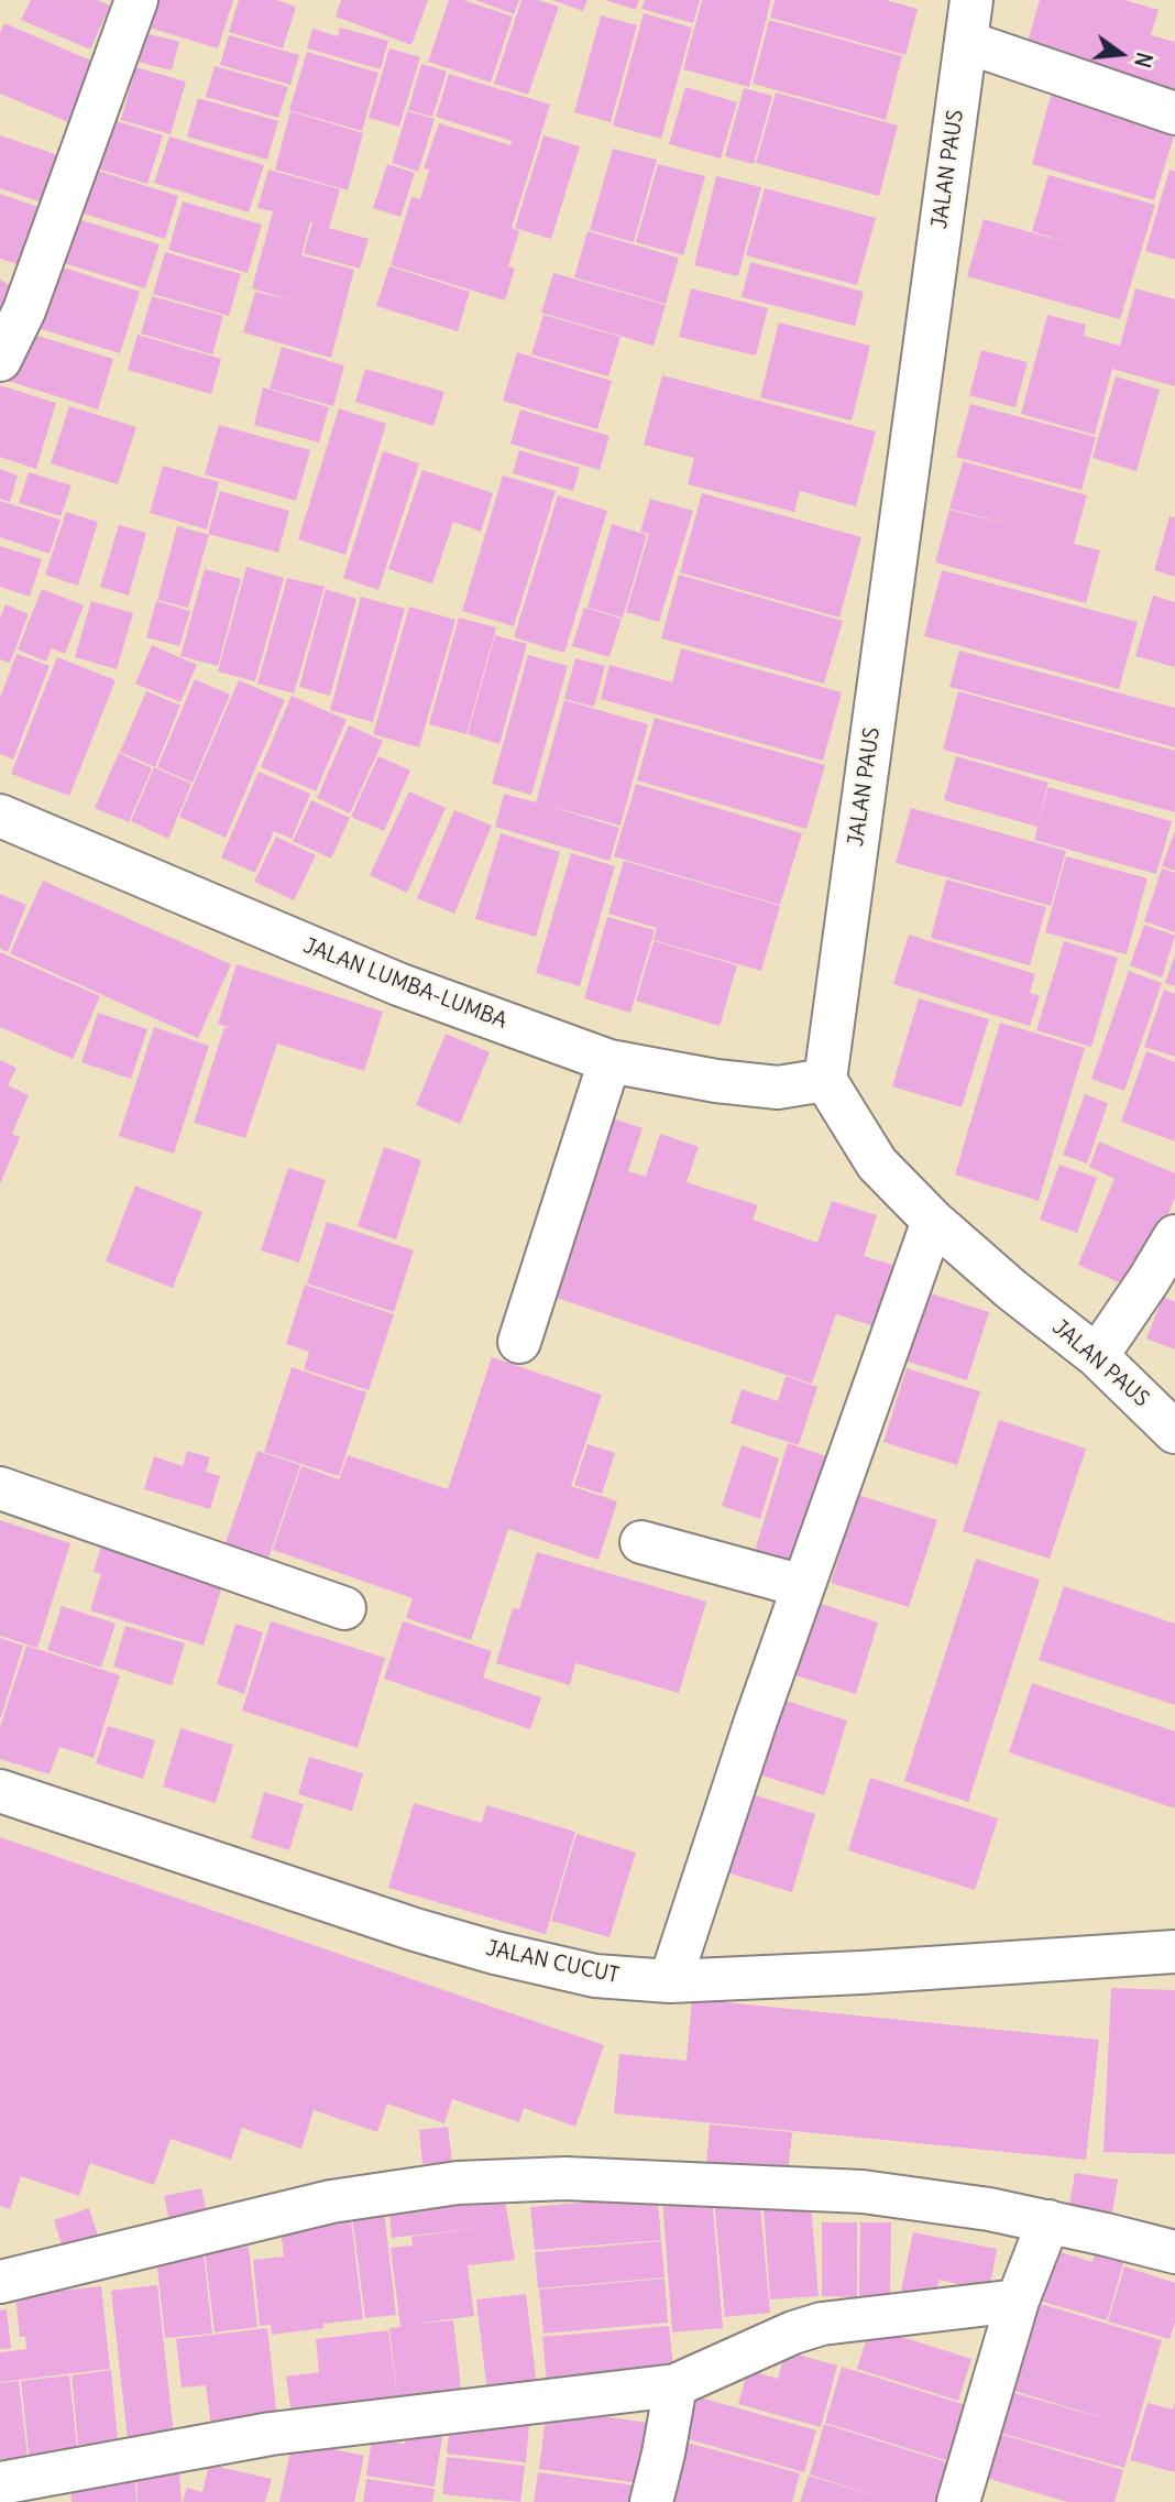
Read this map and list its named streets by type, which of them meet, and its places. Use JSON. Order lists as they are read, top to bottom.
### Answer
{
  "streets": {
    "street": ["JALAN PAUS", "JALAN LUMBA-LUMBA", "JALAN CUCUT"]
  },
  "crossings": [
    ["JALAN PAUS", "JALAN LUMBA-LUMBA"]
  ],
  "north": "right"
}
